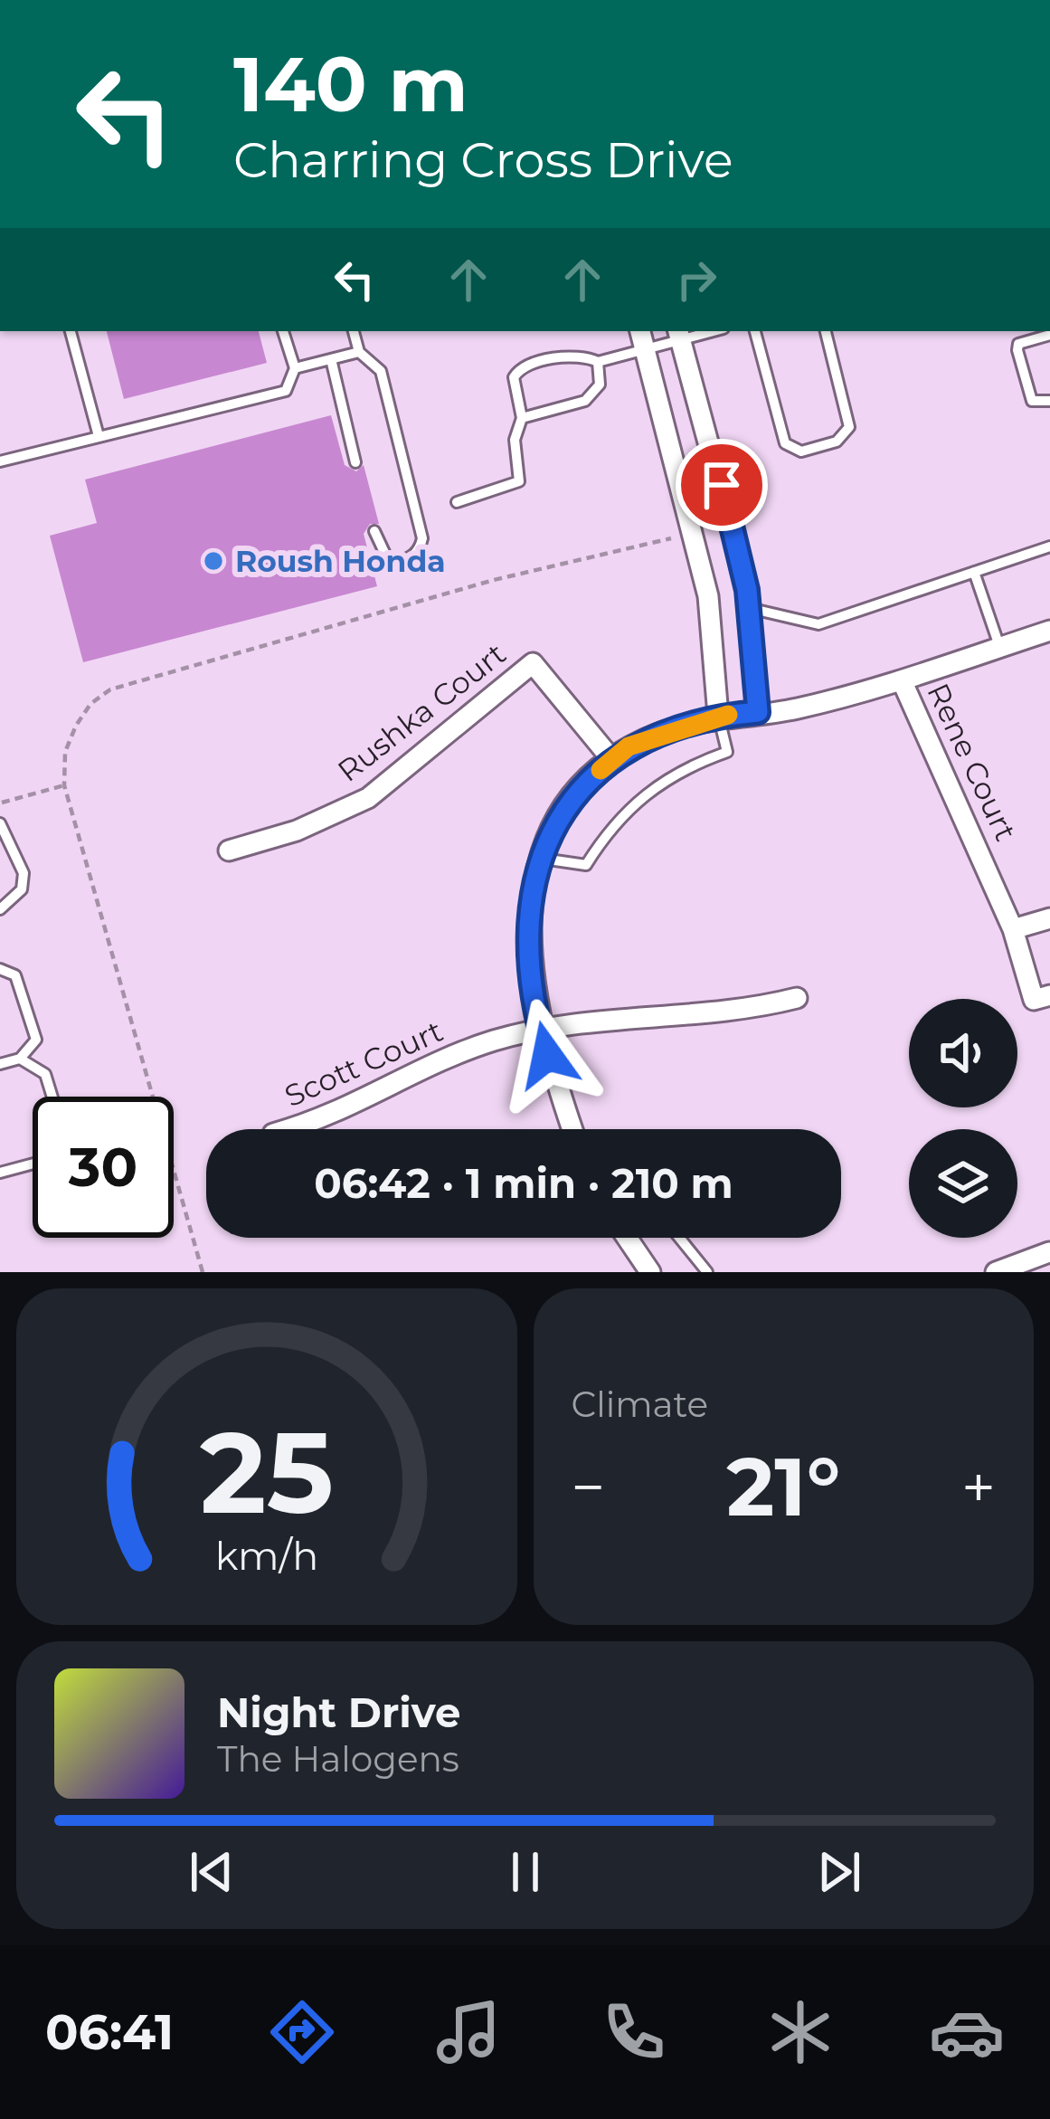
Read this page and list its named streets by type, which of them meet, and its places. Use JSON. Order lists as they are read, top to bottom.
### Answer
{
  "streets": {
    "street": ["Rushka Court", "Rene Court", "Scott Court"]
  },
  "places": ["Roush Honda"],
  "page": {
    "turn": ["140 m", "Charring Cross Drive"],
    "limit": "30",
    "trip": "06:42 · 1 min · 210 m",
    "tile": "Climate",
    "heat": ["−", "21°", "+"],
    "song": ["Night Drive", "The Halogens"],
    "tabs": "06:41",
    "gauge": ["25", "km/h"]
  }
}
